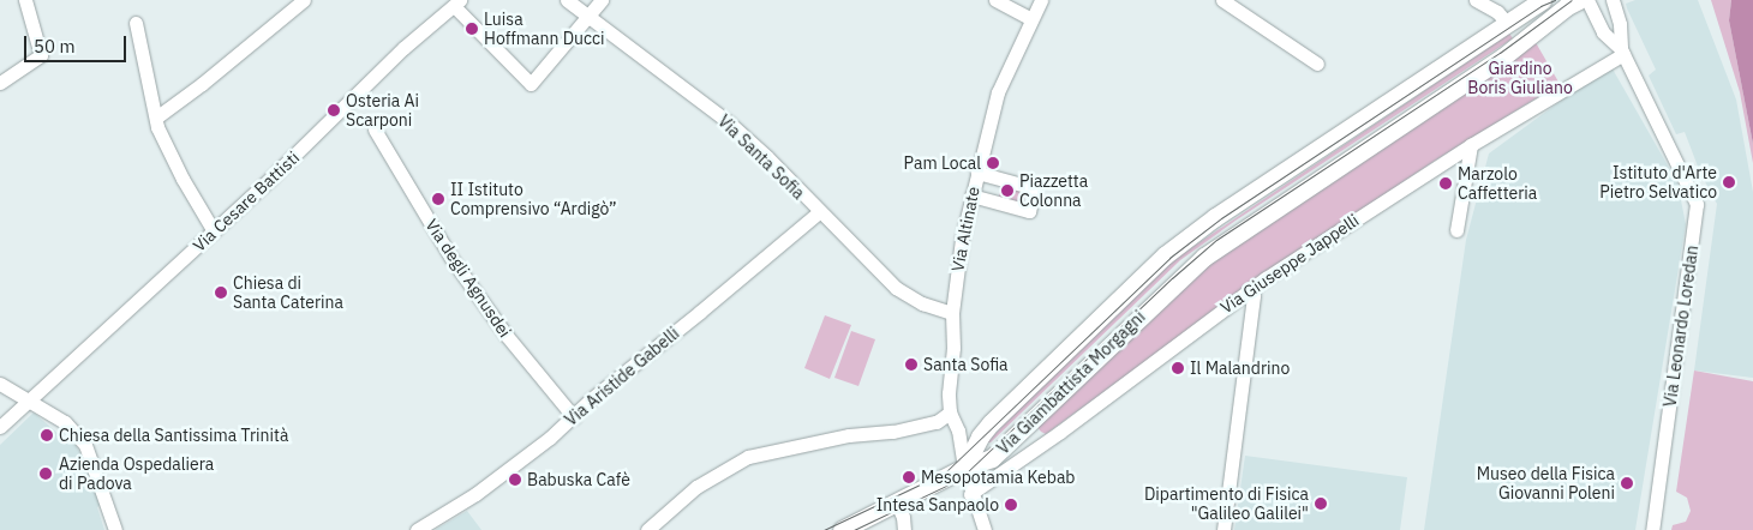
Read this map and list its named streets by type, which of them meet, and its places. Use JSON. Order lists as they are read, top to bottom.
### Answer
{
  "streets": {
    "street": [
      "Via Santa Sofia",
      "Via Cesare Battisti",
      "Via Altinate",
      "Via Giuseppe Jappelli",
      "Via degli Agnusdei",
      "Via Leonardo Loredan",
      "Via Aristide Gabelli",
      "Via Giambattista Morgagni"
    ]
  },
  "crossings": [
    ["Via Santa Sofia", "Via Altinate"],
    ["Via Santa Sofia", "Via Aristide Gabelli"],
    ["Via Altinate", "Via Giuseppe Jappelli"],
    ["Via Altinate", "Via Giambattista Morgagni"],
    ["Via Giuseppe Jappelli", "Via Leonardo Loredan"],
    ["Via degli Agnusdei", "Via Aristide Gabelli"]
  ],
  "parks": ["Giardino Boris Giuliano"],
  "places": [
    "Luisa Hoffmann Ducci",
    "Osteria Ai Scarponi",
    "Pam Local",
    "Istituto d'Arte Pietro Selvatico",
    "Marzolo Caffetteria",
    "Piazzetta Colonna",
    "II Istituto Comprensivo “Ardigò”",
    "Chiesa di Santa Caterina",
    "Santa Sofia",
    "Il Malandrino",
    "Chiesa della Santissima Trinità",
    "Azienda Ospedaliera di Padova",
    "Mesopotamia Kebab",
    "Babuska Cafè",
    "Museo della Fisica Giovanni Poleni",
    "Dipartimento di Fisica \"Galileo Galilei\"",
    "Intesa Sanpaolo"
  ],
  "scale_bar": "50 m"
}
